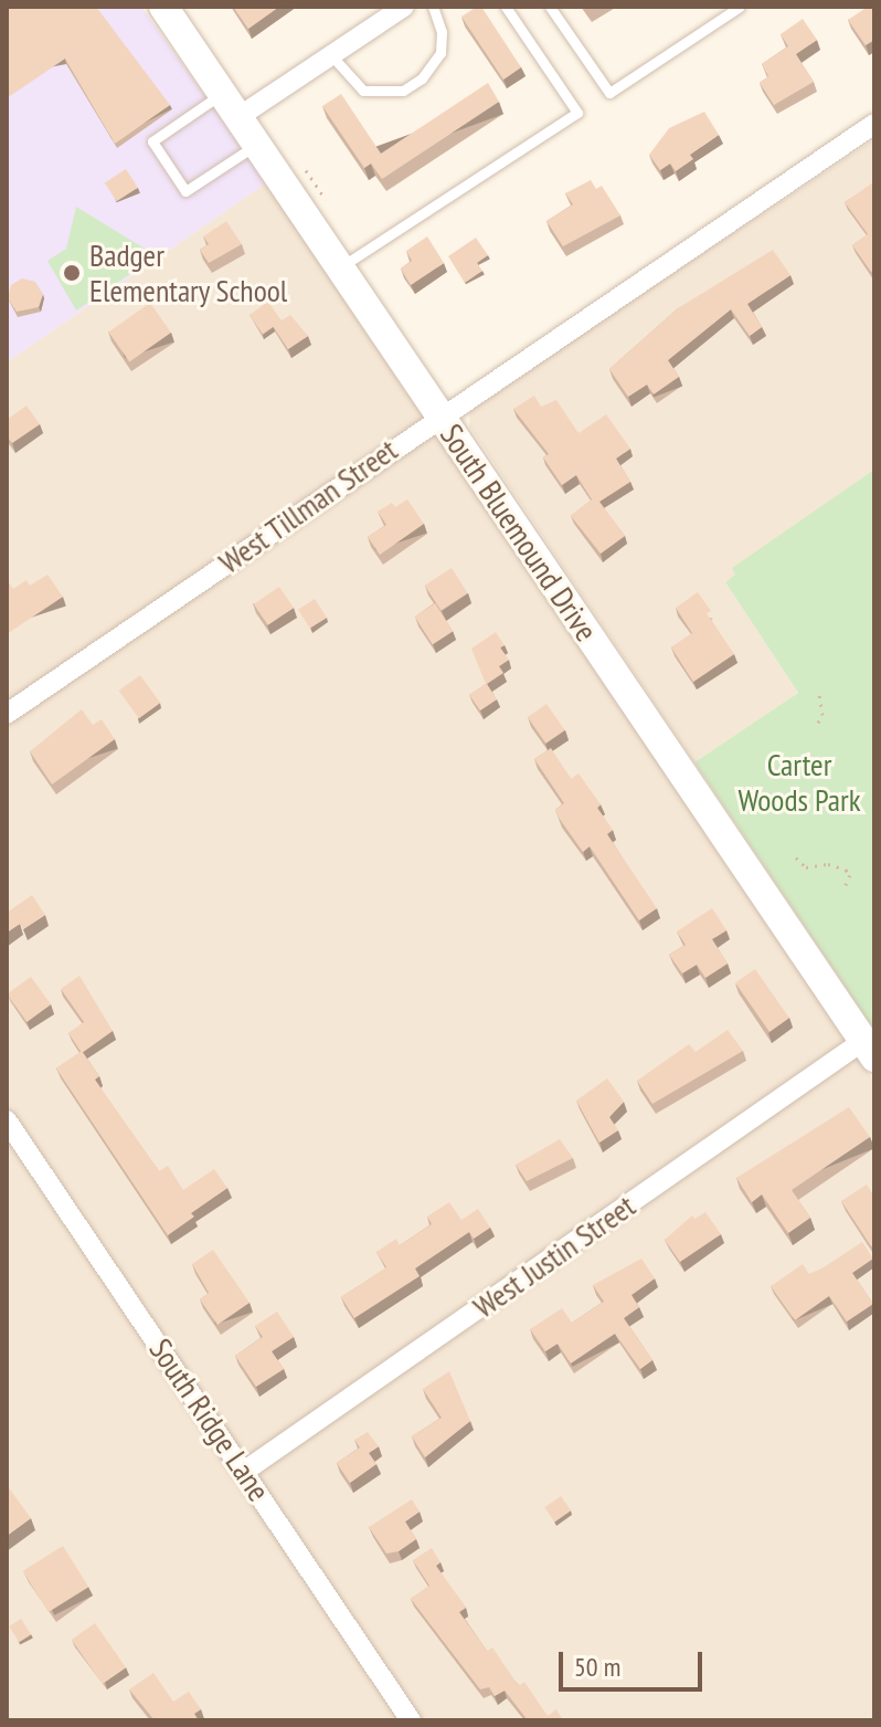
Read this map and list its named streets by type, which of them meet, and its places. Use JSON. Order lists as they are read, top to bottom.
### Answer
{
  "streets": {
    "main road": ["South Bluemound Drive"],
    "street": ["West Tillman Street", "West Justin Street", "South Ridge Lane"]
  },
  "crossings": [
    ["West Tillman Street", "South Bluemound Drive"],
    ["South Bluemound Drive", "West Justin Street"],
    ["West Justin Street", "South Ridge Lane"]
  ],
  "parks": ["Carter Woods Park"],
  "places": ["Badger Elementary School"],
  "scale_bar": "50 m"
}
